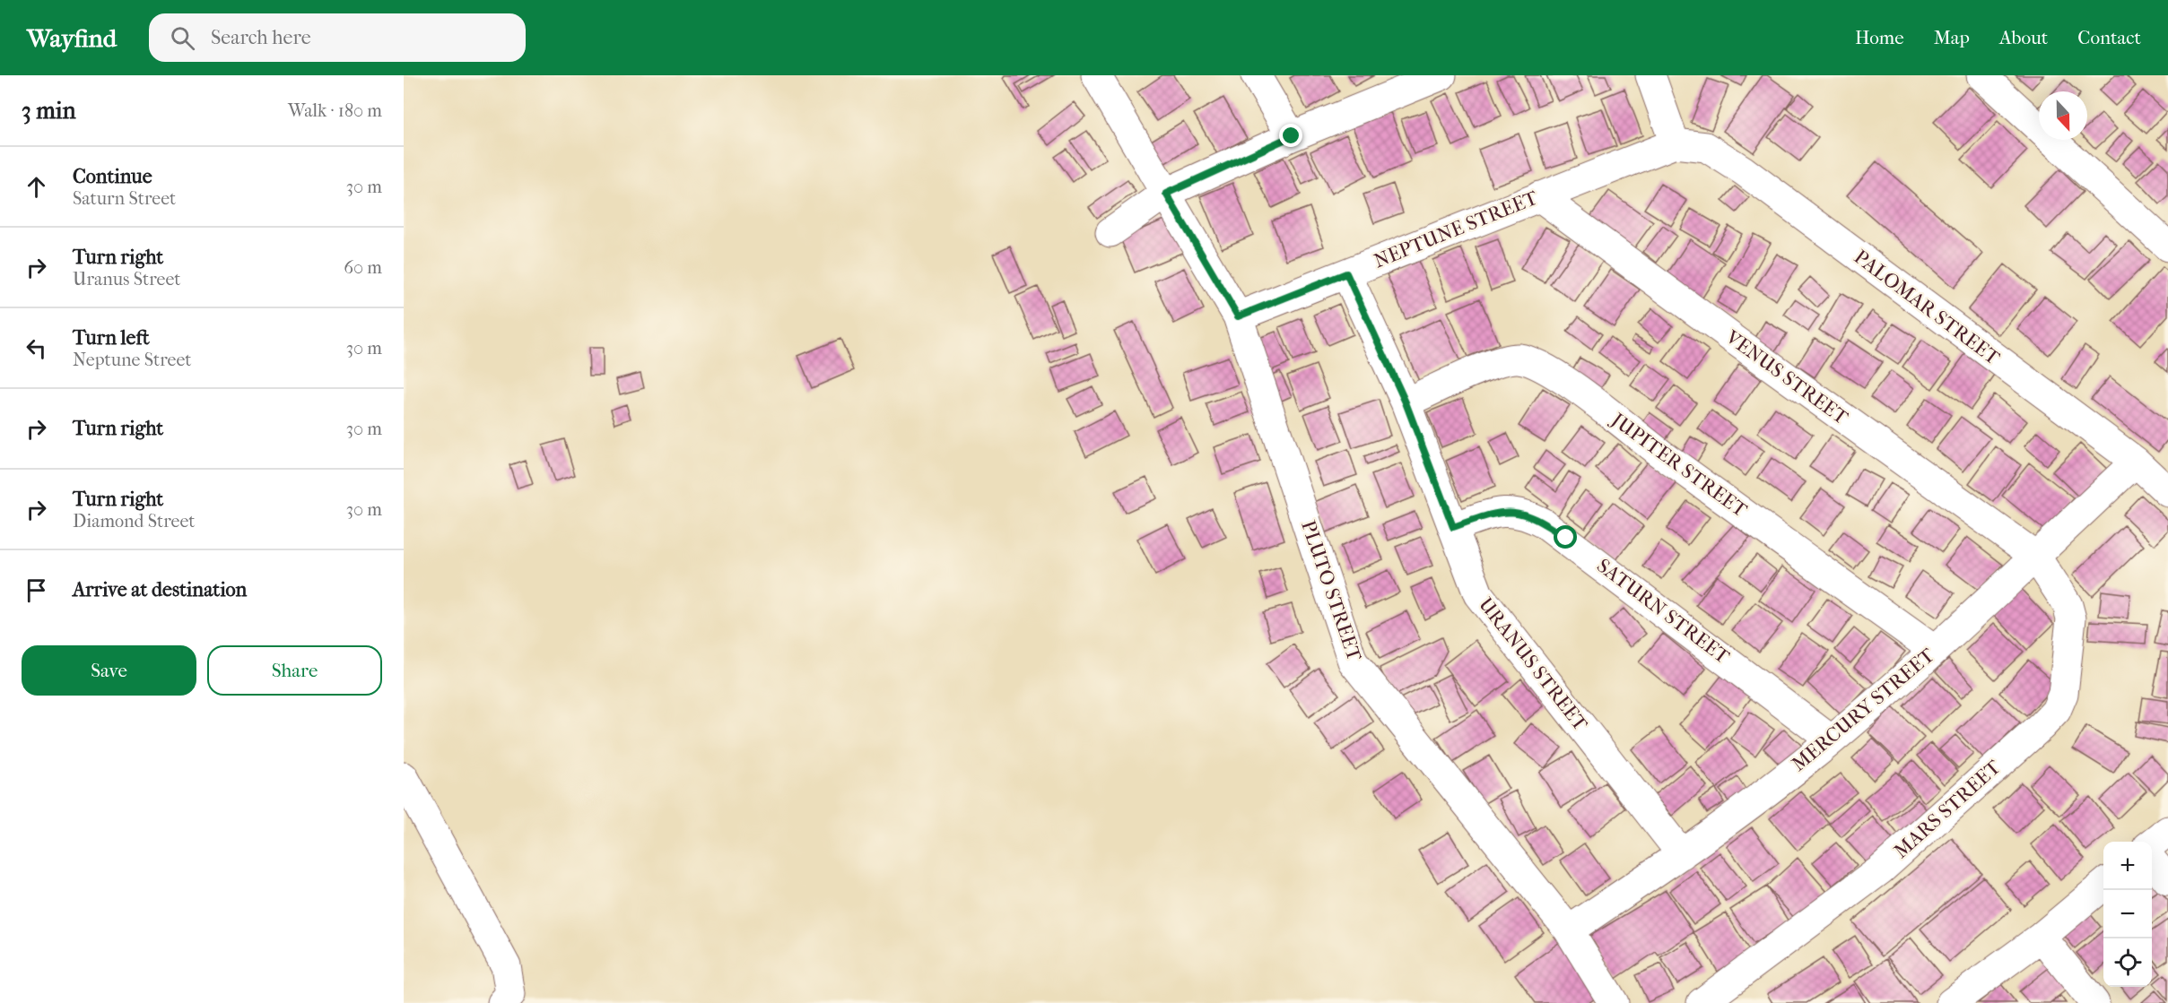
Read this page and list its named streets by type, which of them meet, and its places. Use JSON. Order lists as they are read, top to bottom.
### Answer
{
  "streets": {
    "street": [
      "NEPTUNE STREET",
      "PALOMAR STREET",
      "VENUS STREET",
      "JUPITER STREET",
      "PLUTO STREET",
      "SATURN STREET",
      "URANUS STREET",
      "MERCURY STREET",
      "MARS STREET"
    ]
  },
  "crossings": [
    ["NEPTUNE STREET", "PALOMAR STREET"],
    ["NEPTUNE STREET", "VENUS STREET"],
    ["NEPTUNE STREET", "PLUTO STREET"],
    ["NEPTUNE STREET", "URANUS STREET"],
    ["PALOMAR STREET", "MERCURY STREET"],
    ["VENUS STREET", "MERCURY STREET"],
    ["VENUS STREET", "MARS STREET"],
    ["JUPITER STREET", "URANUS STREET"],
    ["JUPITER STREET", "MERCURY STREET"],
    ["PLUTO STREET", "MERCURY STREET"],
    ["SATURN STREET", "URANUS STREET"],
    ["SATURN STREET", "MERCURY STREET"],
    ["URANUS STREET", "MERCURY STREET"],
    ["MERCURY STREET", "MARS STREET"]
  ],
  "north": "bottom",
  "page": {
    "header": "Wayfind",
    "search": "Search here",
    "nav": [
      "Home",
      "Map",
      "About",
      "Contact"
    ],
    "heading": ["3 min", "Walk · 180 m"],
    "list": [
      ["Continue", "Saturn Street", "30 m"],
      ["Turn right", "Uranus Street", "60 m"],
      ["Turn left", "Neptune Street", "30 m"],
      ["Turn right", "30 m"],
      ["Turn right", "Diamond Street", "30 m"],
      "Arrive at destination"
    ],
    "buttons": ["Save", "Share"],
    "map_buttons": ["+", "−"]
  }
}
